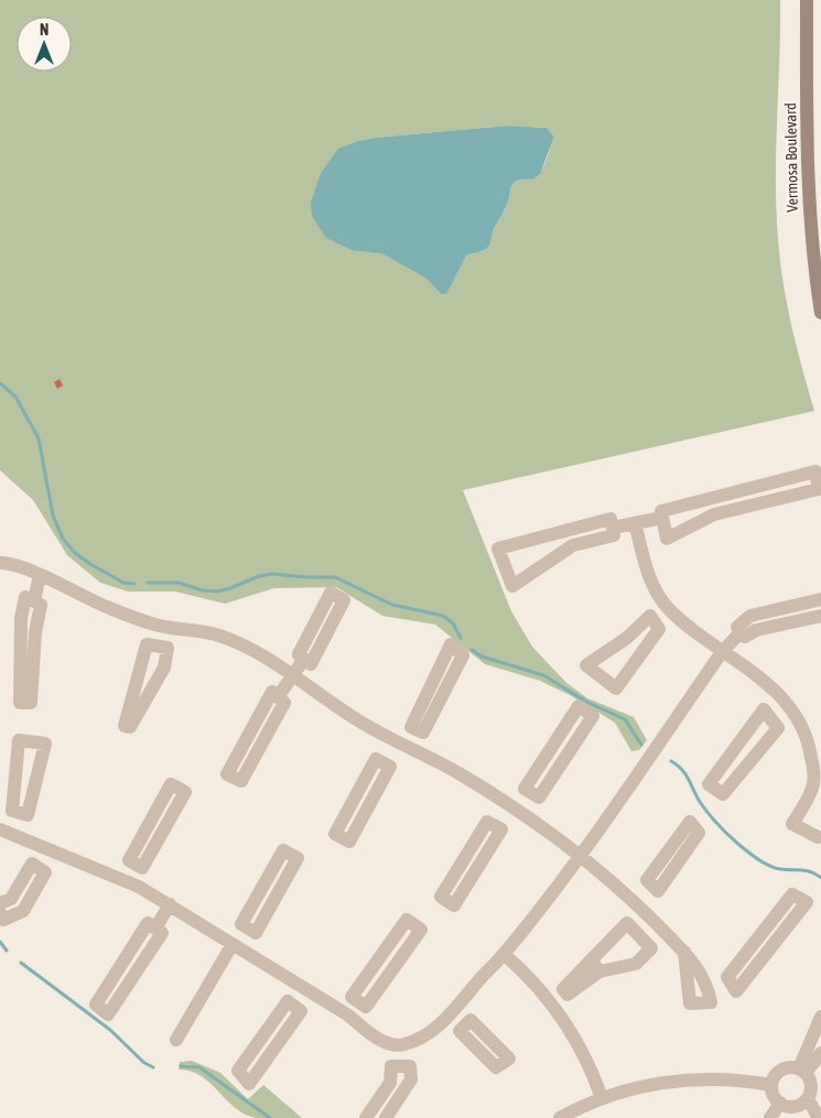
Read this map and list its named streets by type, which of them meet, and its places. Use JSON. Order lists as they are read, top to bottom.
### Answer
{
  "streets": {
    "main road": ["Vermosa Boulevard"]
  },
  "north": "top"
}
